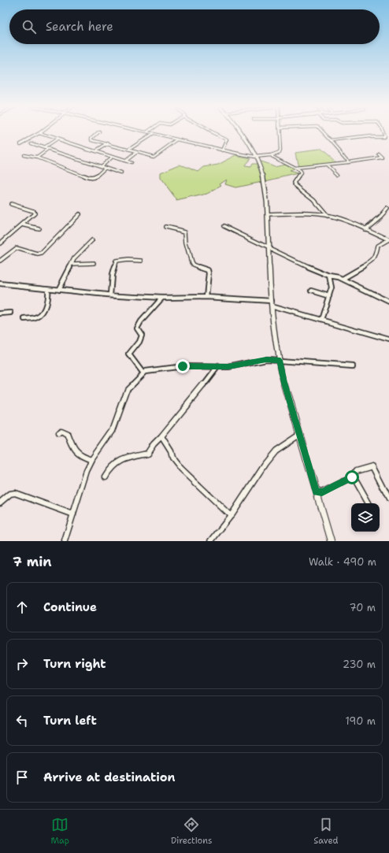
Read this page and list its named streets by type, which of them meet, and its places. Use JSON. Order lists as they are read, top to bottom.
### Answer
{
  "page": {
    "search": "Search here",
    "heading": ["7 min", "Walk · 490 m"],
    "list": [
      ["Continue", "70 m"],
      ["Turn right", "230 m"],
      ["Turn left", "190 m"],
      "Arrive at destination"
    ],
    "nav": ["Map", "Directions", "Saved"]
  }
}
